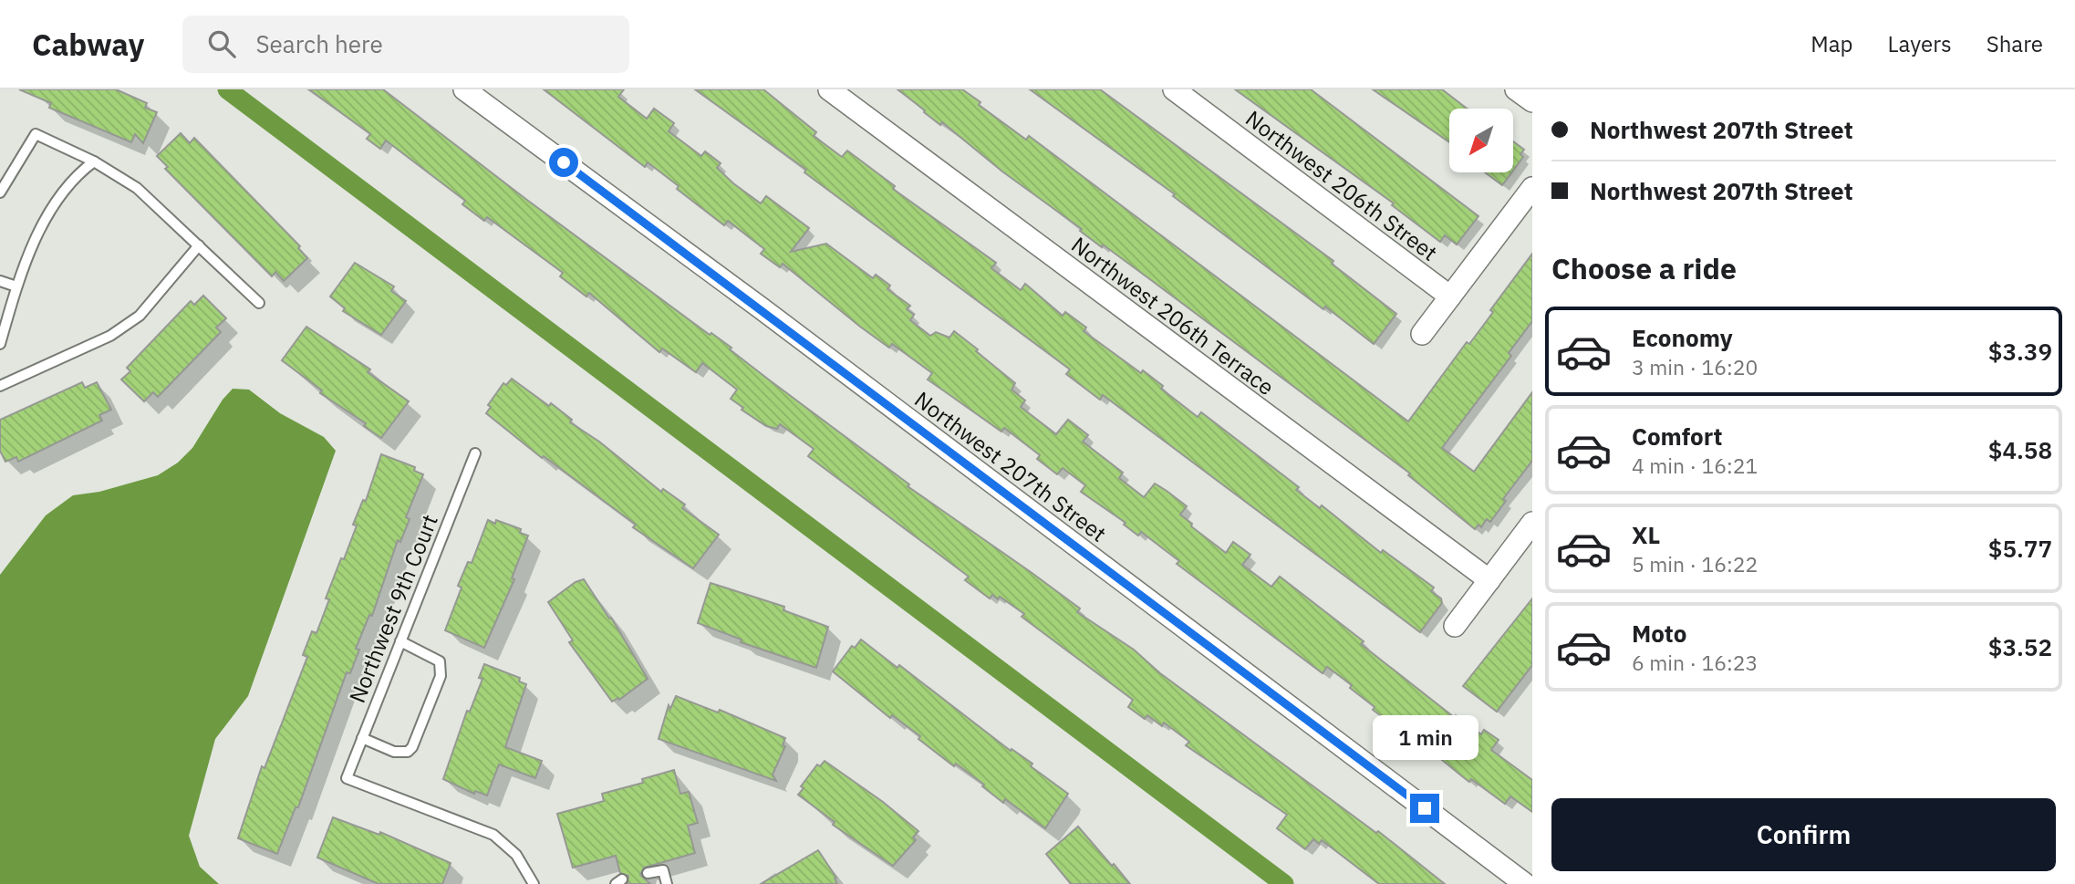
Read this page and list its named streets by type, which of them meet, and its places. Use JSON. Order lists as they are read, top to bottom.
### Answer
{
  "streets": {
    "street": ["Northwest 206th Street", "Northwest 206th Terrace", "Northwest 207th Street"],
    "lane": ["Northwest 9th Court"]
  },
  "north": "bottom left",
  "page": {
    "header": "Cabway",
    "search": "Search here",
    "nav": ["Map", "Layers", "Share"],
    "banner": ["Northwest 207th Street", "Northwest 207th Street"],
    "heading": "Choose a ride",
    "list": [
      {
        "name": "Economy",
        "note": "3 min · 16:20",
        "value": "$3.39"
      },
      {
        "name": "Comfort",
        "note": "4 min · 16:21",
        "value": "$4.58"
      },
      {
        "name": "XL",
        "note": "5 min · 16:22",
        "value": "$5.77"
      },
      {
        "name": "Moto",
        "note": "6 min · 16:23",
        "value": "$3.52"
      }
    ],
    "bubble": "1 min",
    "buttons": "Confirm"
  }
}
